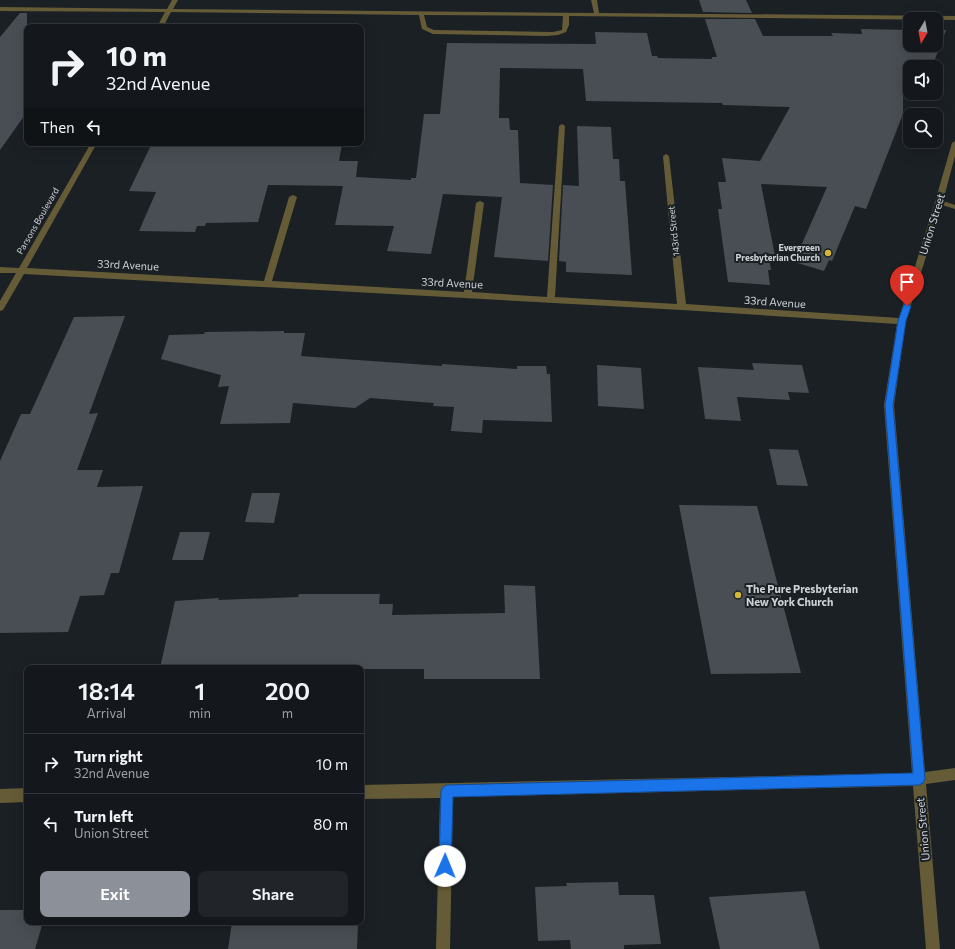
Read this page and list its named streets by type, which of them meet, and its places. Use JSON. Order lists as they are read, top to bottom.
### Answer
{
  "streets": {
    "street": [
      "Parsons Boulevard",
      "Union Street",
      "143rd Street",
      "33rd Avenue"
    ]
  },
  "crossings": [
    ["Parsons Boulevard", "33rd Avenue"],
    ["Union Street", "33rd Avenue"],
    ["143rd Street", "33rd Avenue"]
  ],
  "places": ["Evergreen Presbyterian Church", "The Pure Presbyterian New York Church"],
  "north": "bottom",
  "page": {
    "turn": ["10 m", "32nd Avenue"],
    "then": "Then",
    "eta": [
      "18:14",
      "Arrival",
      "1",
      "min",
      "200",
      "m"
    ],
    "list": [
      {
        "name": "Turn right",
        "note": "32nd Avenue",
        "value": "10 m"
      },
      {
        "name": "Turn left",
        "note": "Union Street",
        "value": "80 m"
      }
    ],
    "buttons": ["Exit", "Share"]
  }
}
